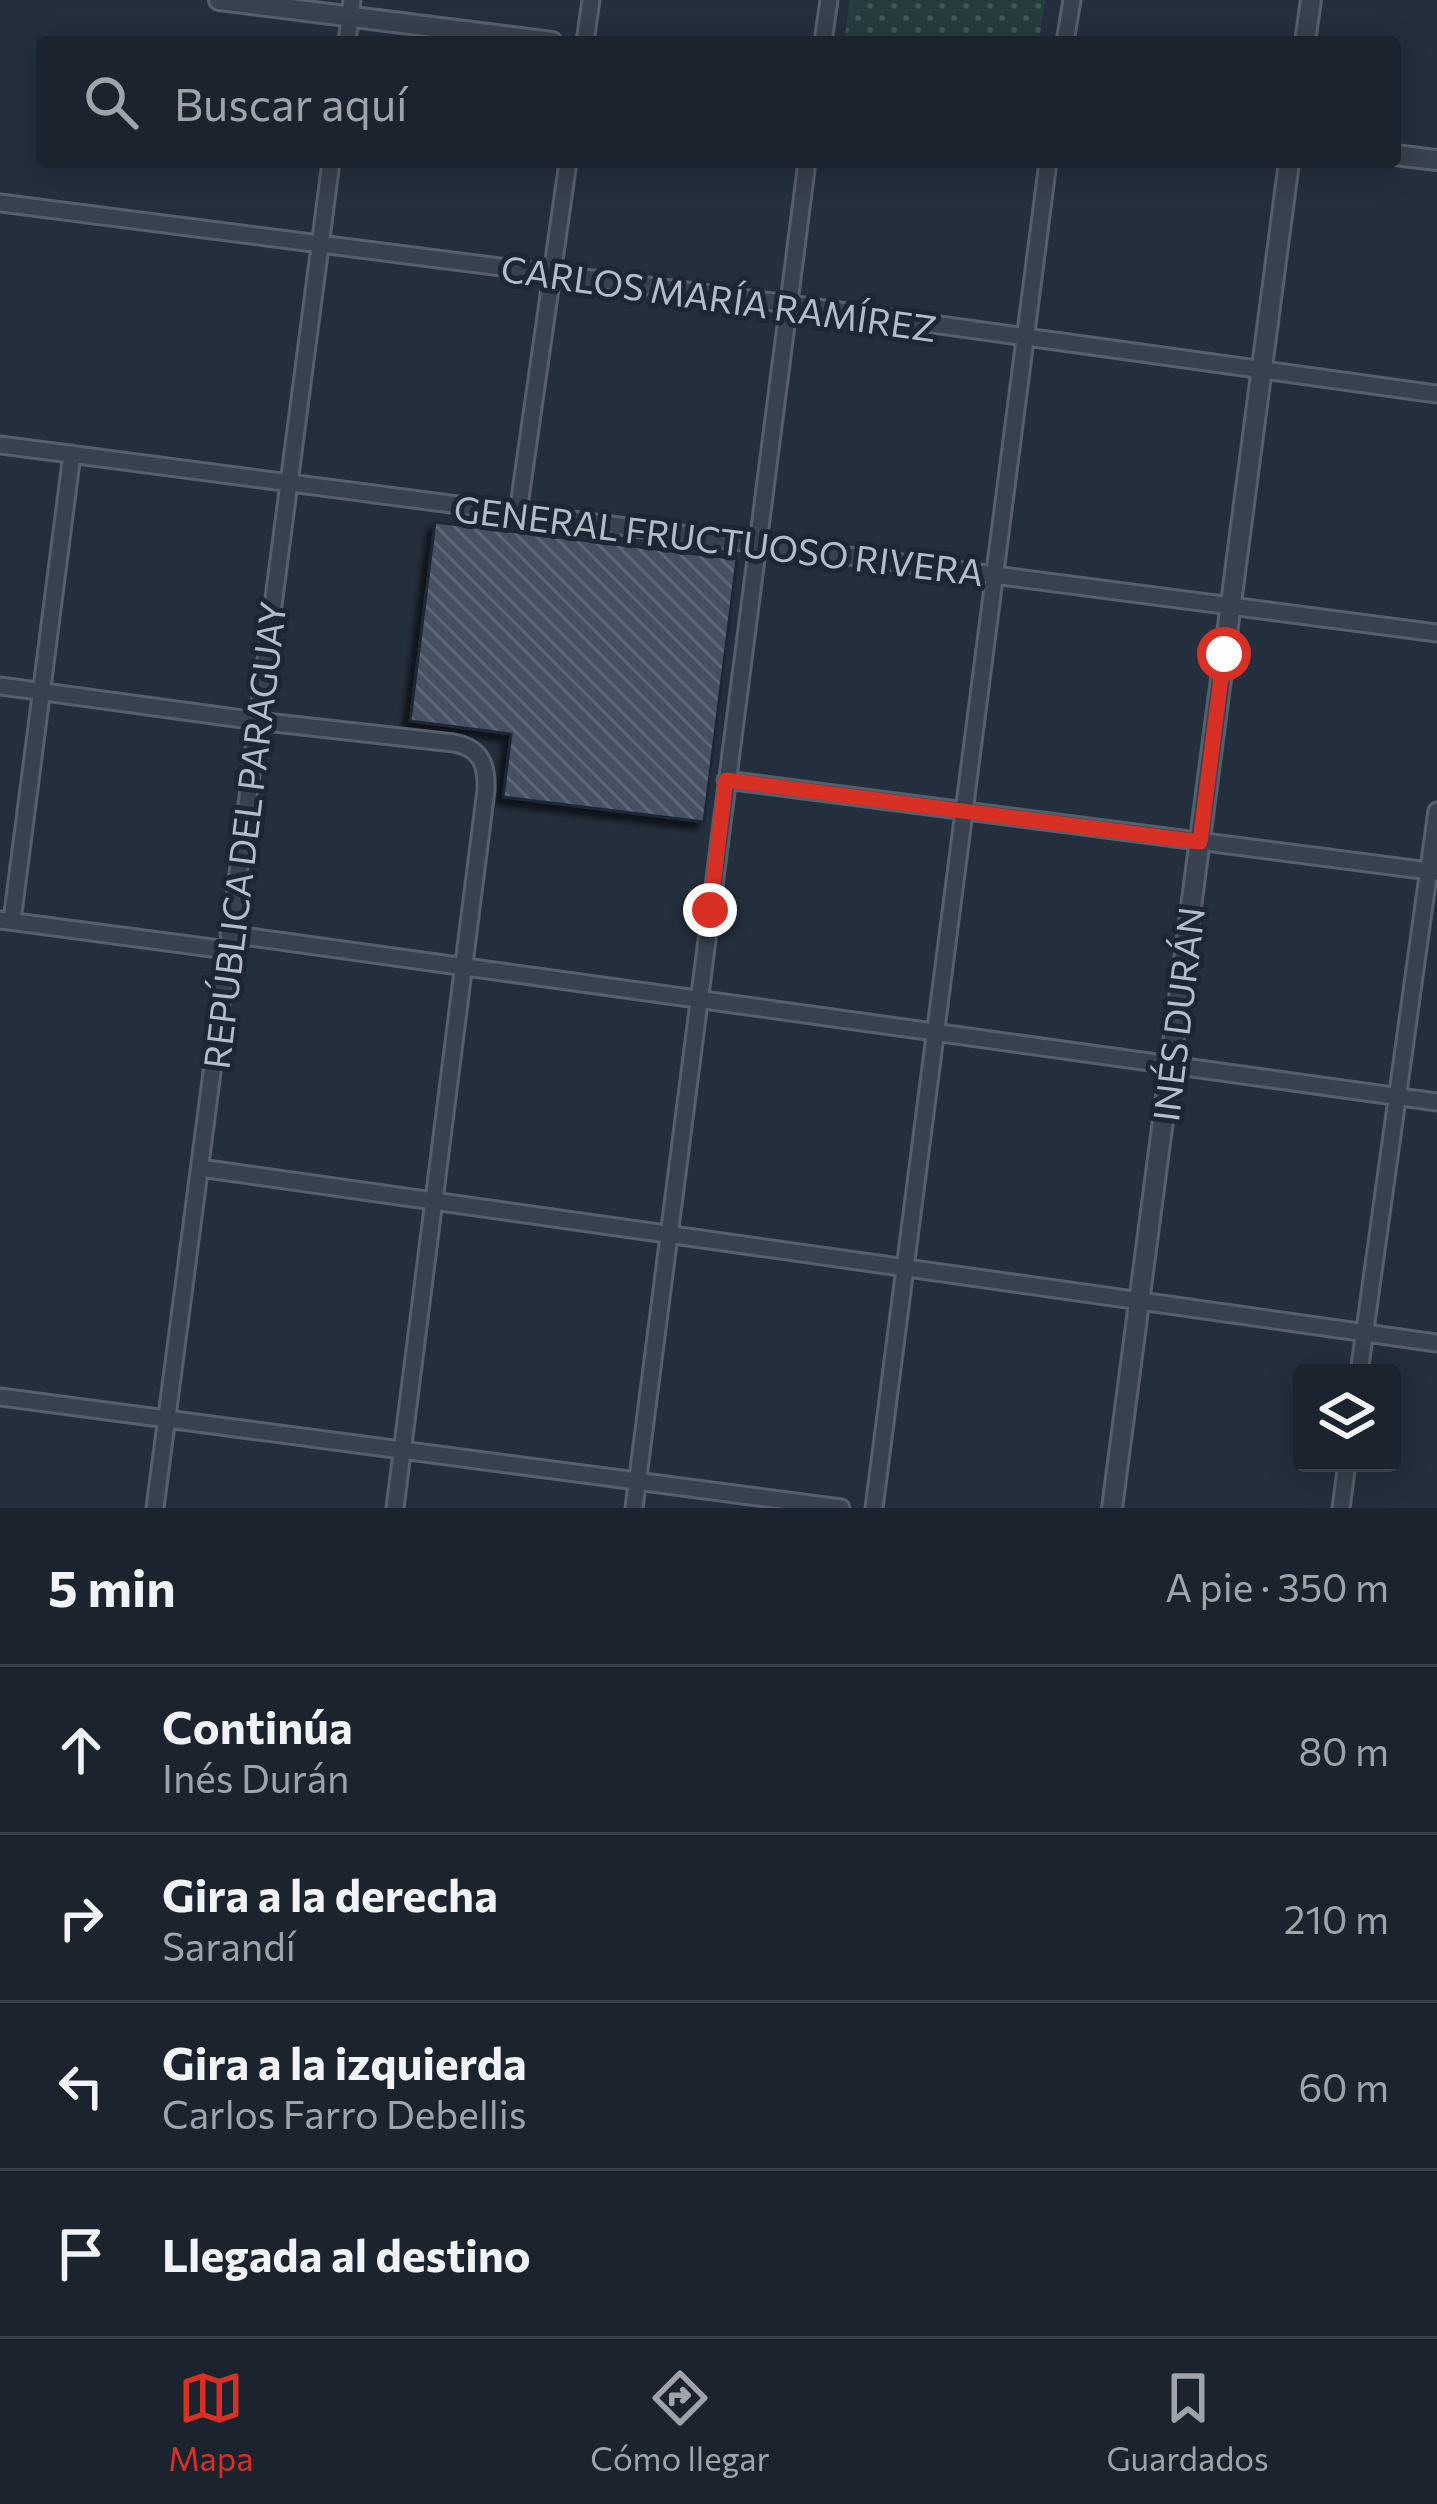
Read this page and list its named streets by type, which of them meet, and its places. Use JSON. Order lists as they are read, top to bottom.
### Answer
{
  "streets": {
    "street": [
      "CARLOS MARÍA RAMÍREZ",
      "GENERAL FRUCTUOSO RIVERA",
      "REPÚBLICA DEL PARAGUAY",
      "INÉS DURÁN"
    ]
  },
  "crossings": [
    ["CARLOS MARÍA RAMÍREZ", "REPÚBLICA DEL PARAGUAY"],
    ["CARLOS MARÍA RAMÍREZ", "INÉS DURÁN"],
    ["GENERAL FRUCTUOSO RIVERA", "REPÚBLICA DEL PARAGUAY"],
    ["GENERAL FRUCTUOSO RIVERA", "INÉS DURÁN"]
  ],
  "page": {
    "search": "Buscar aquí",
    "heading": ["5 min", "A pie · 350 m"],
    "list": [
      ["Continúa", "Inés Durán", "80 m"],
      ["Gira a la derecha", "Sarandí", "210 m"],
      ["Gira a la izquierda", "Carlos Farro Debellis", "60 m"],
      "Llegada al destino"
    ],
    "nav": ["Mapa", "Cómo llegar", "Guardados"]
  }
}
